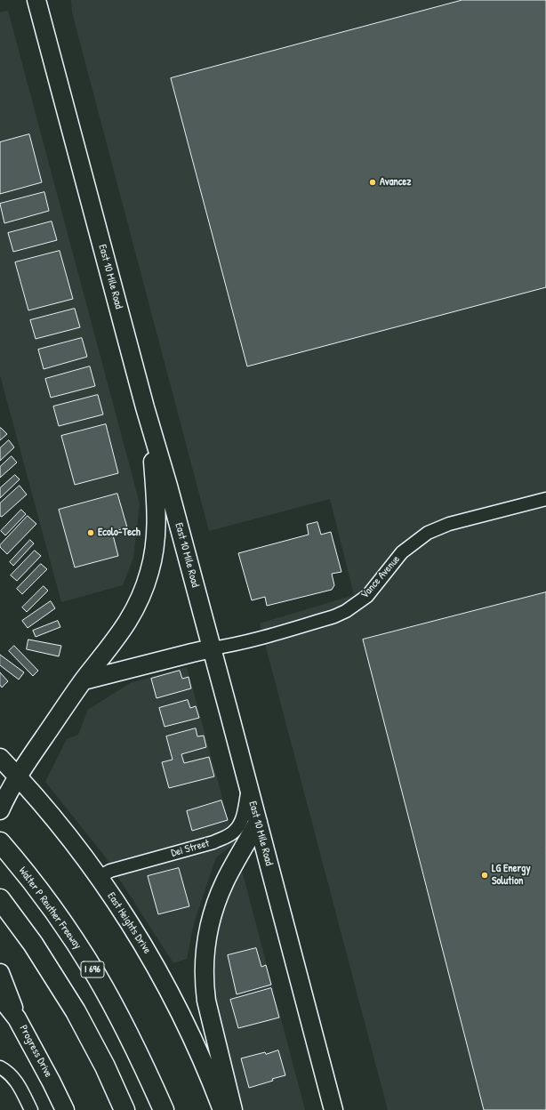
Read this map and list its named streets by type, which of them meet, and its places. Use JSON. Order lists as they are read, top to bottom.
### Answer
{
  "streets": {
    "highway": ["Walter P Reuther Freeway", "I 696"],
    "main road": ["East 10 Mile Road", "East Heights Drive", "Progress Drive"],
    "street": ["Vance Avenue", "Dei Street"]
  },
  "crossings": [
    ["East 10 Mile Road", "Vance Avenue"],
    ["East 10 Mile Road", "Dei Street"],
    ["Dei Street", "East Heights Drive"]
  ],
  "places": ["Avancez", "Ecolo-Tech", "LG Energy Solution"]
}
